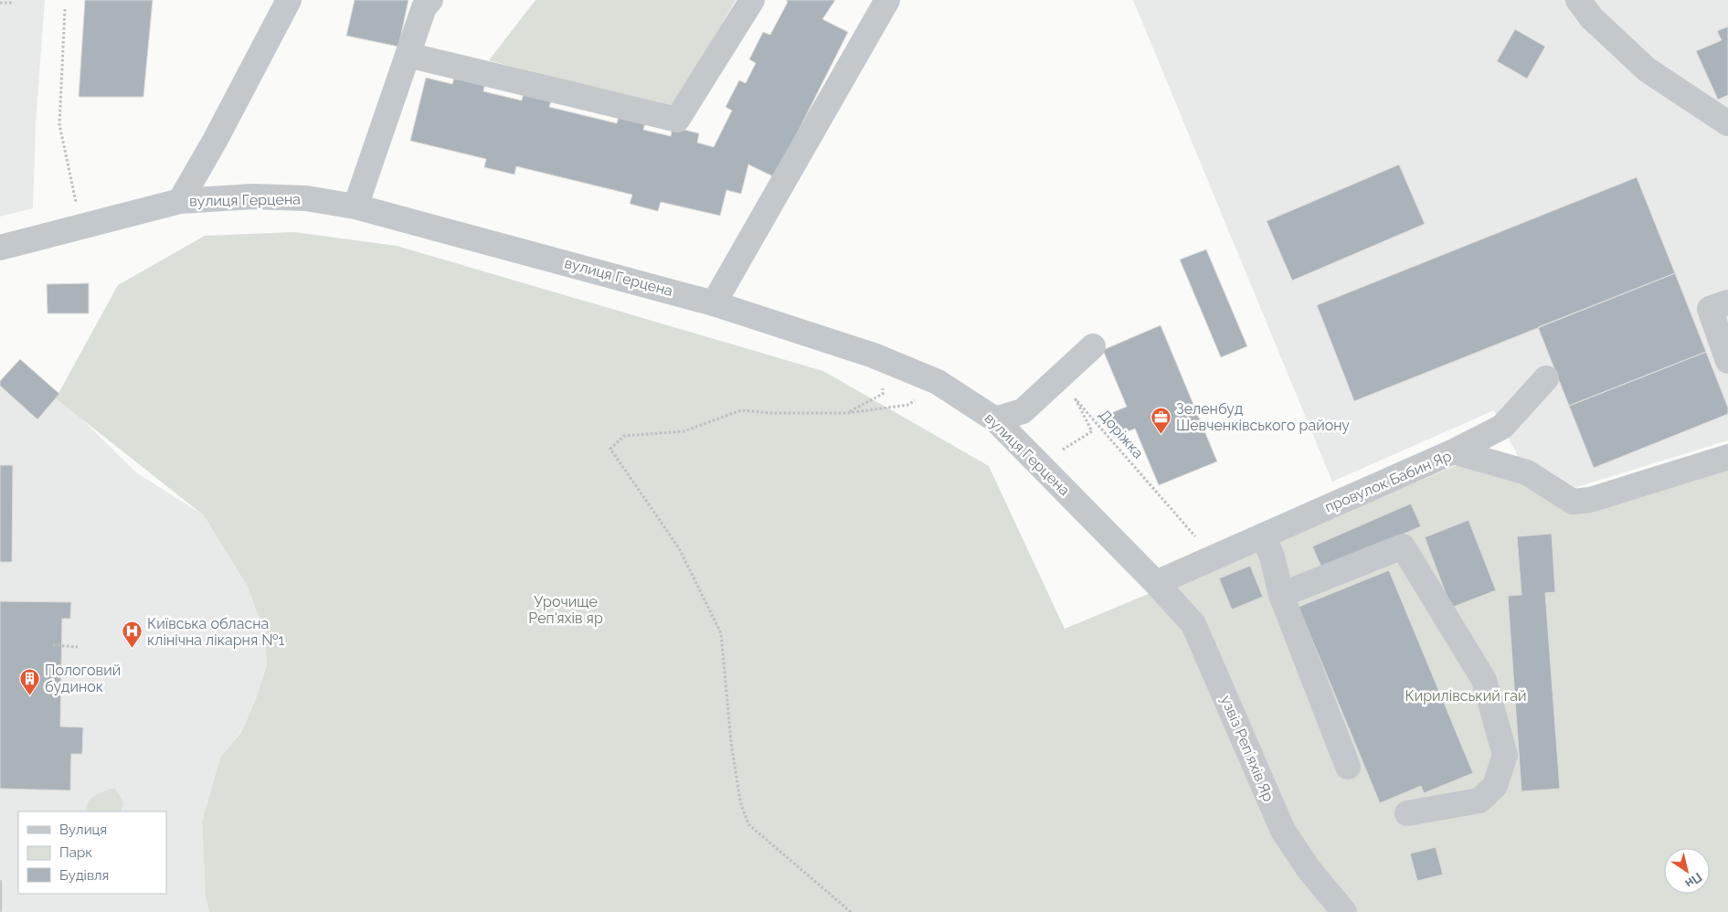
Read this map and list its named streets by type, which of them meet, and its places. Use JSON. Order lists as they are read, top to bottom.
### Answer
{
  "streets": {
    "street": ["вулиця Герцена", "провулок Бабин Яр", "узвіз Репʼяхів Яр"],
    "path": ["Доріжка"]
  },
  "crossings": [
    ["вулиця Герцена", "Доріжка"],
    ["вулиця Герцена", "провулок Бабин Яр"],
    ["вулиця Герцена", "узвіз Репʼяхів Яр"],
    ["Доріжка", "провулок Бабин Яр"],
    ["провулок Бабин Яр", "узвіз Репʼяхів Яр"]
  ],
  "parks": ["Урочище Реп'яхів яр", "Кирилівський гай"],
  "places": {
    "office": ["Зеленбуд Шевченківського району"],
    "hospital": ["Київська обласна клінічна лікарня №1"],
    "building": ["Пологовий будинок"]
  },
  "legend": ["Вулиця", "Парк", "Будівля"],
  "north": "bottom right"
}
